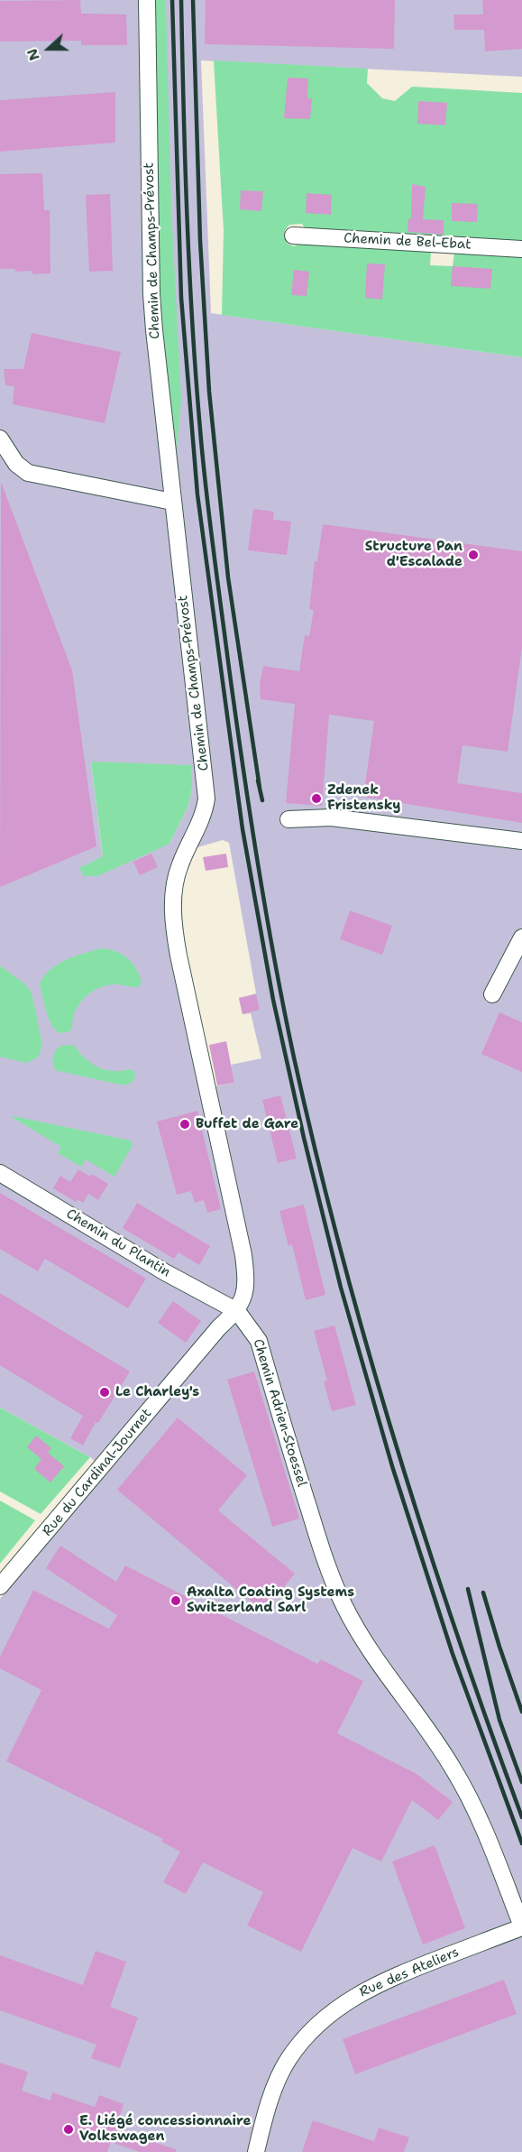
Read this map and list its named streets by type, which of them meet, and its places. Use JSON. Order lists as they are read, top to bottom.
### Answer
{
  "streets": {
    "street": [
      "Chemin de Bel-Ebat",
      "Chemin de Champs-Prévost",
      "Chemin du Plantin",
      "Chemin Adrien-Stoessel",
      "Rue du Cardinal-Journet",
      "Rue des Ateliers"
    ]
  },
  "crossings": [
    ["Chemin de Champs-Prévost", "Chemin du Plantin"],
    ["Chemin de Champs-Prévost", "Chemin Adrien-Stoessel"],
    ["Chemin de Champs-Prévost", "Rue du Cardinal-Journet"],
    ["Chemin du Plantin", "Chemin Adrien-Stoessel"],
    ["Chemin du Plantin", "Rue du Cardinal-Journet"],
    ["Chemin Adrien-Stoessel", "Rue du Cardinal-Journet"],
    ["Chemin Adrien-Stoessel", "Rue des Ateliers"]
  ],
  "places": [
    "Structure Pan d'Escalade",
    "Zdenek Fristensky",
    "Buffet de Gare",
    "Le Charley's",
    "Axalta Coating Systems Switzerland Sarl",
    "E. Liégé concessionnaire Volkswagen"
  ],
  "north": "left"
}
